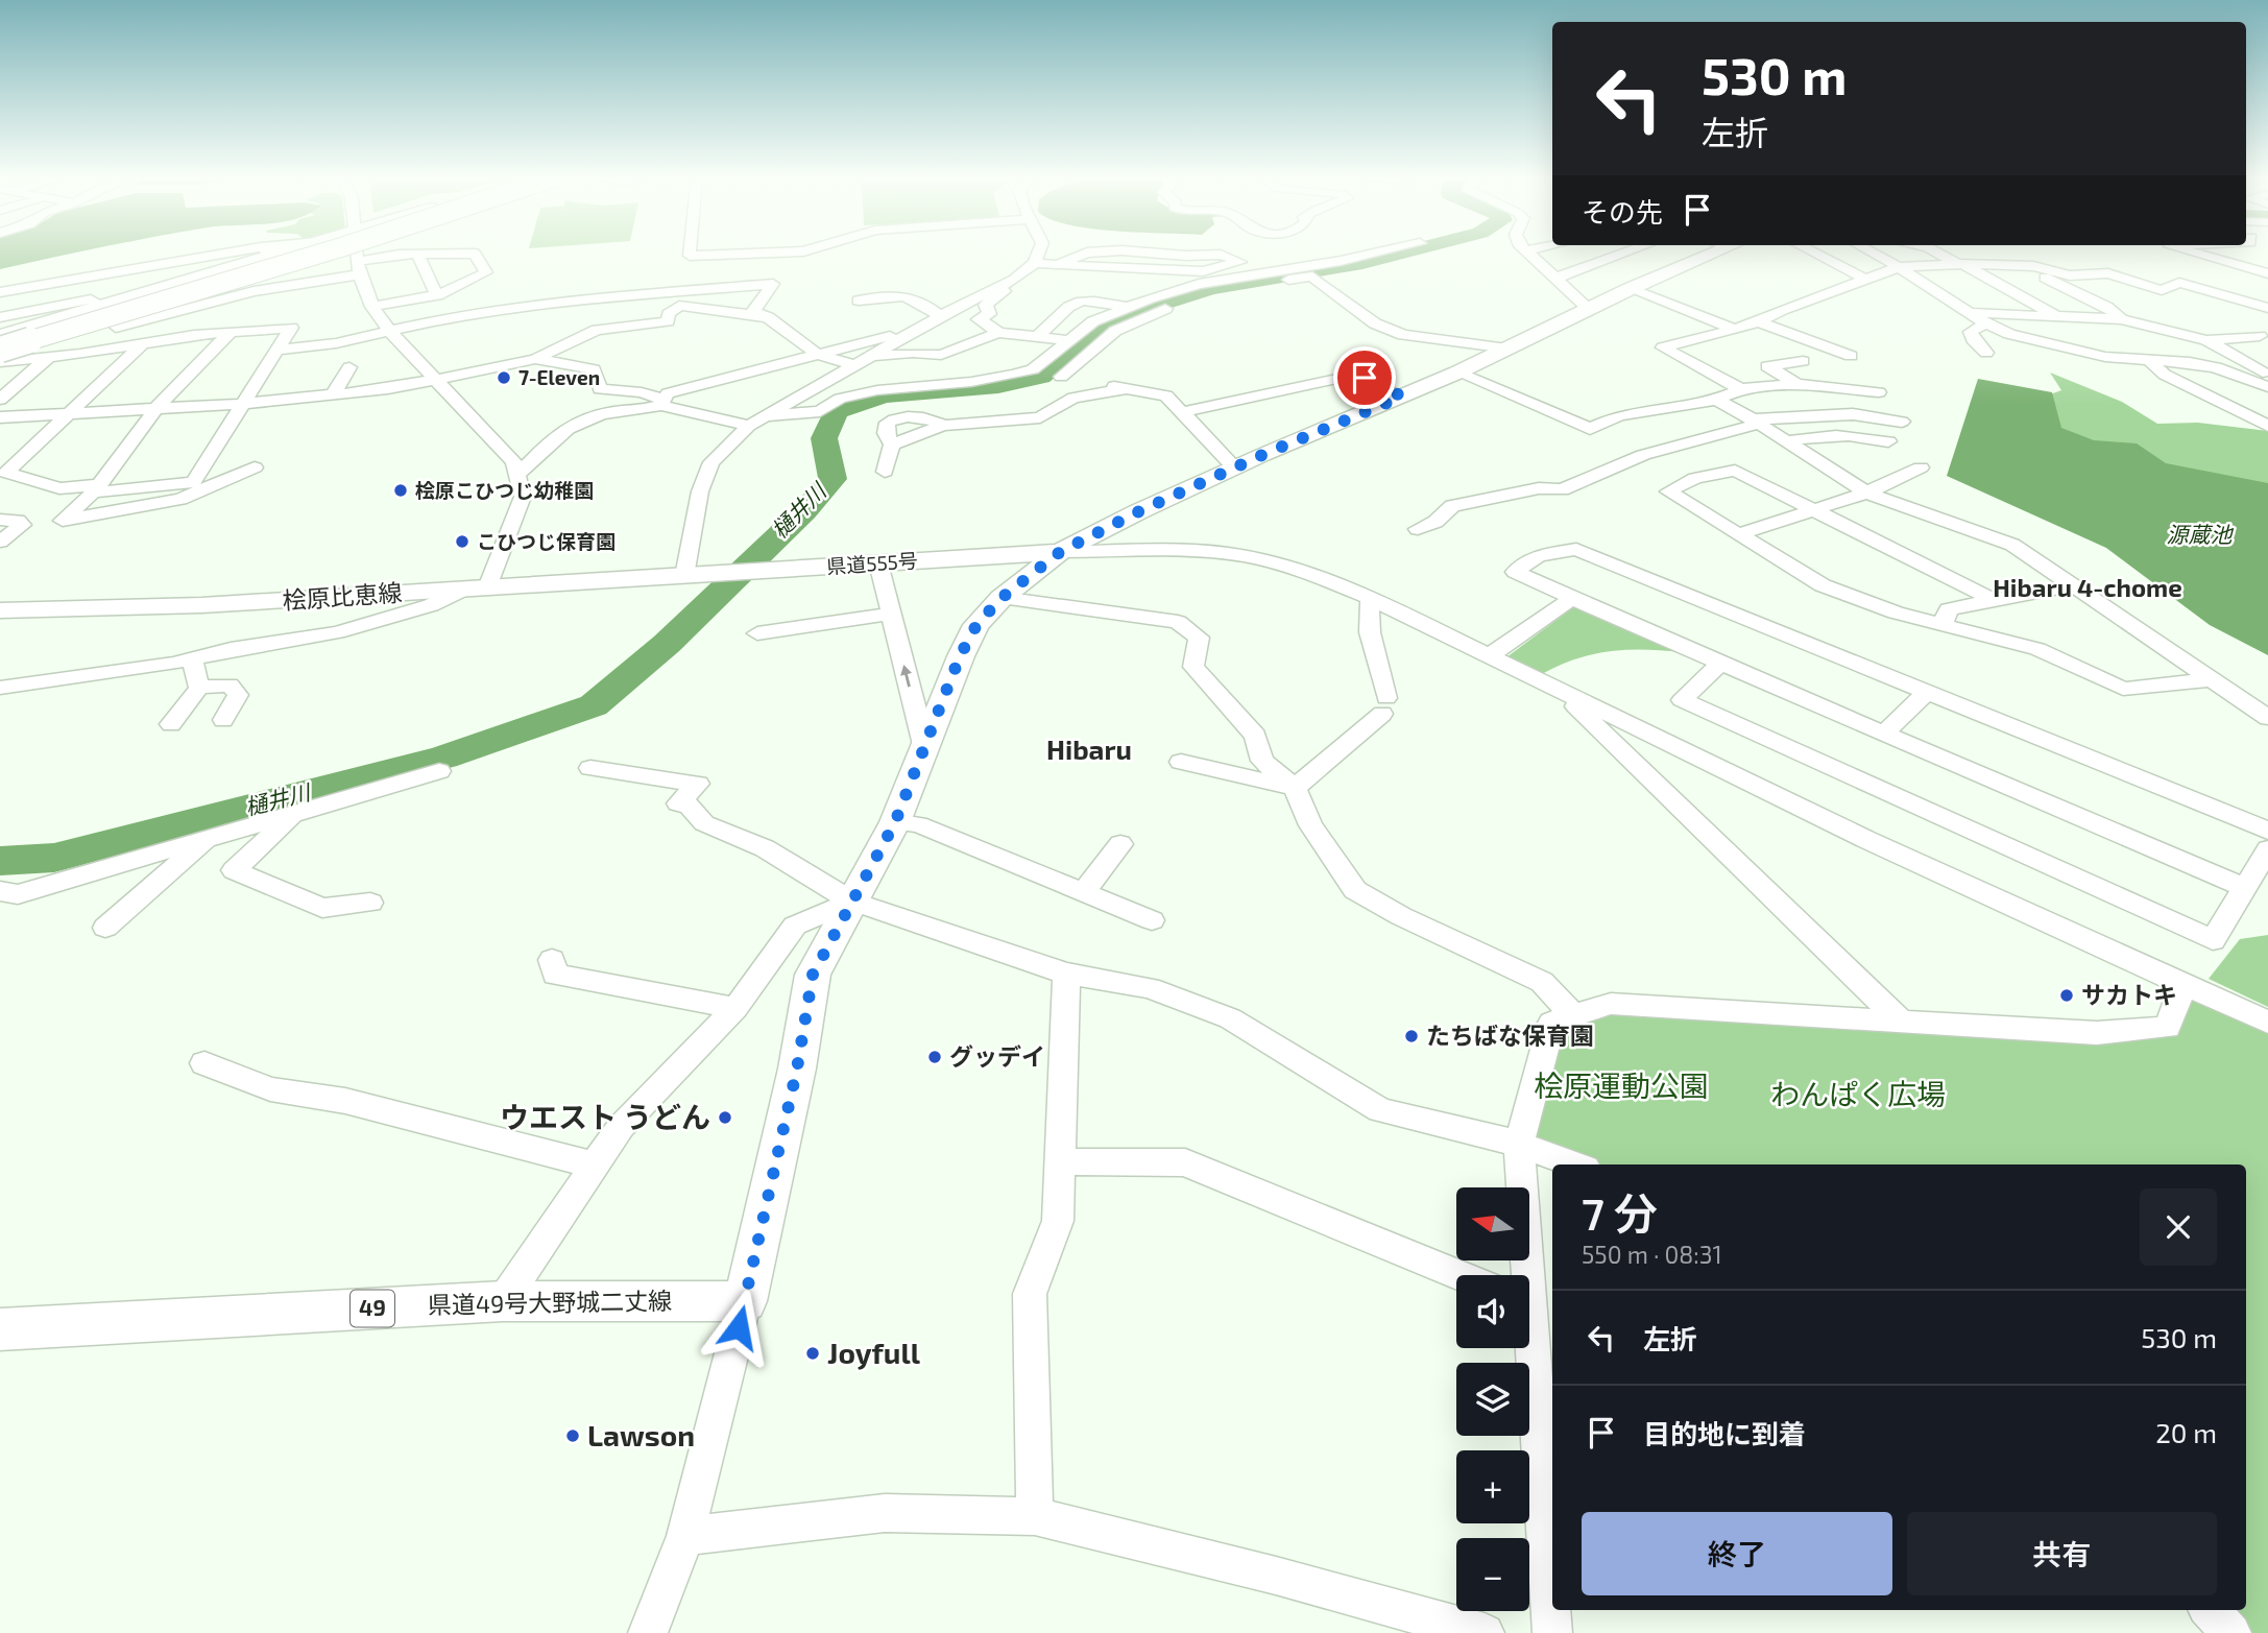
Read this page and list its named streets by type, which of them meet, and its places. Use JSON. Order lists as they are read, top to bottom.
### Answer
{
  "streets": {
    "main road": [
      "県道555号",
      "桧原比恵線",
      "県道49号大野城二丈線",
      "49"
    ]
  },
  "crossings": [
    ["県道555号", "桧原比恵線"]
  ],
  "districts": ["Hibaru 4-chome", "Hibaru"],
  "water": ["樋井川", "源蔵池"],
  "parks": ["桧原運動公園", "わんぱく広場"],
  "places": [
    "7-Eleven",
    "桧原こひつじ幼稚園",
    "こひつじ保育園",
    "サカトキ",
    "たちばな保育園",
    "グッデイ",
    "ウエスト うどん",
    "Joyfull",
    "Lawson"
  ],
  "north": "left",
  "page": {
    "turn": ["530 m", "左折"],
    "then": "その先",
    "heading": ["7 分", "550 m · 08:31"],
    "map_buttons": ["+", "−"],
    "list": [
      {
        "name": "左折",
        "value": "530 m"
      },
      {
        "name": "目的地に到着",
        "value": "20 m"
      }
    ],
    "buttons": ["終了", "共有"]
  }
}
